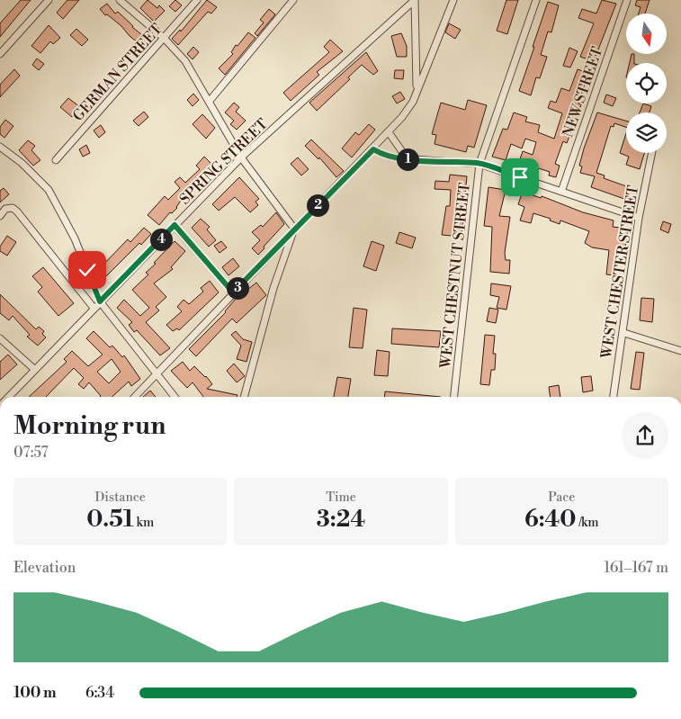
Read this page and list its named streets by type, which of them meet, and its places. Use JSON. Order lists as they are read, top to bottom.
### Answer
{
  "streets": {
    "street": [
      "GERMAN STREET",
      "NEW STREET",
      "SPRING STREET",
      "WEST CHESTER STREET",
      "WEST CHESTNUT STREET"
    ]
  },
  "north": "bottom",
  "page": {
    "pins": [
      "1",
      "2",
      "4",
      "3"
    ],
    "heading": ["Morning run", "07:57"],
    "stats": [
      ["Distance", "0.51 km"],
      ["Time", "3:24"],
      ["Pace", "6:40 /km"]
    ],
    "chart": ["Elevation", "161–167 m"],
    "list": [
      {
        "name": "100 m",
        "note": "6:34"
      }
    ]
  }
}
